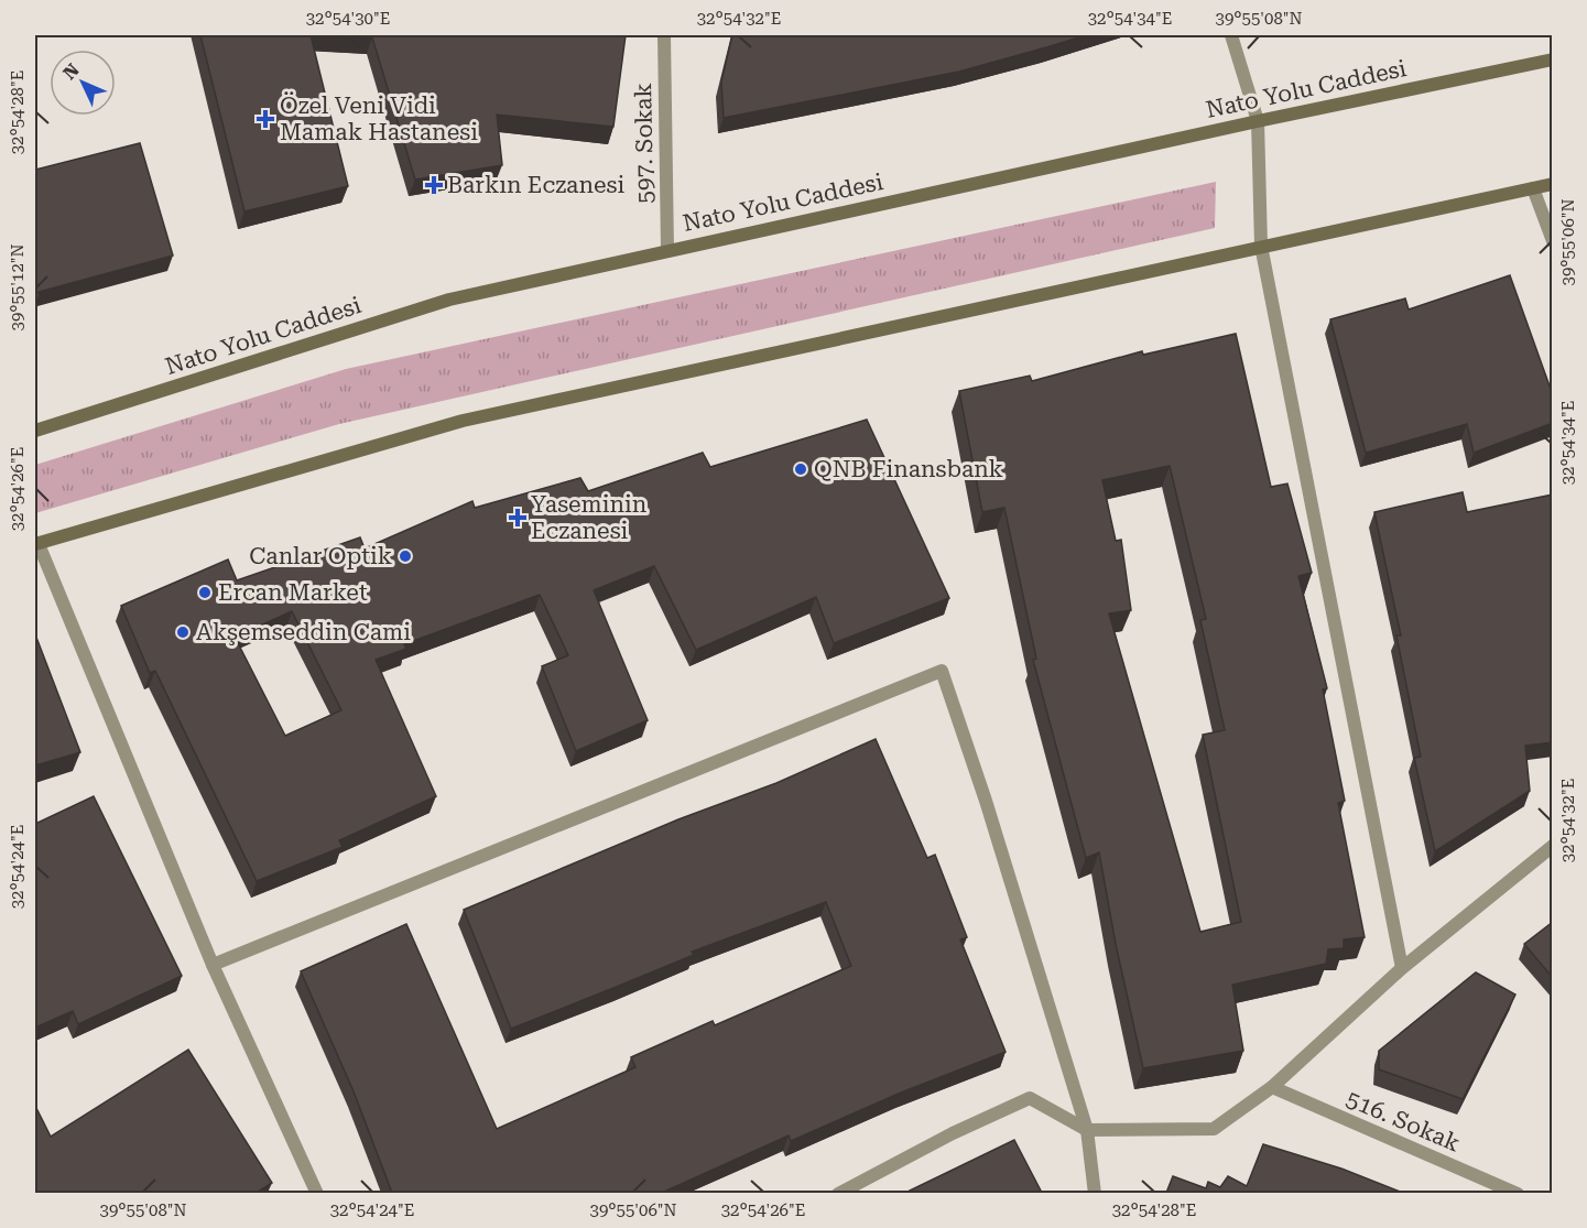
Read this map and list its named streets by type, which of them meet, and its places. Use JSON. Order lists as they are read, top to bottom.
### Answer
{
  "streets": {
    "main road": ["Nato Yolu Caddesi"],
    "street": ["597. Sokak", "516. Sokak"]
  },
  "crossings": [
    ["Nato Yolu Caddesi", "597. Sokak"]
  ],
  "places": {
    "health": ["Özel Veni Vidi Mamak Hastanesi", "Barkın Eczanesi", "Yaseminin Eczanesi"],
    "other": [
      "QNB Finansbank",
      "Canlar Optik",
      "Ercan Market",
      "Akşemseddin Cami"
    ]
  },
  "north": "top left",
  "coordinates": [
    "32°54'30\"E",
    "32°54'32\"E",
    "32°54'34\"E",
    "39°55'08\"N",
    "32°54'28\"E",
    "39°55'06\"N",
    "39°55'12\"N",
    "32°54'26\"E",
    "32°54'24\"E"
  ]
}
